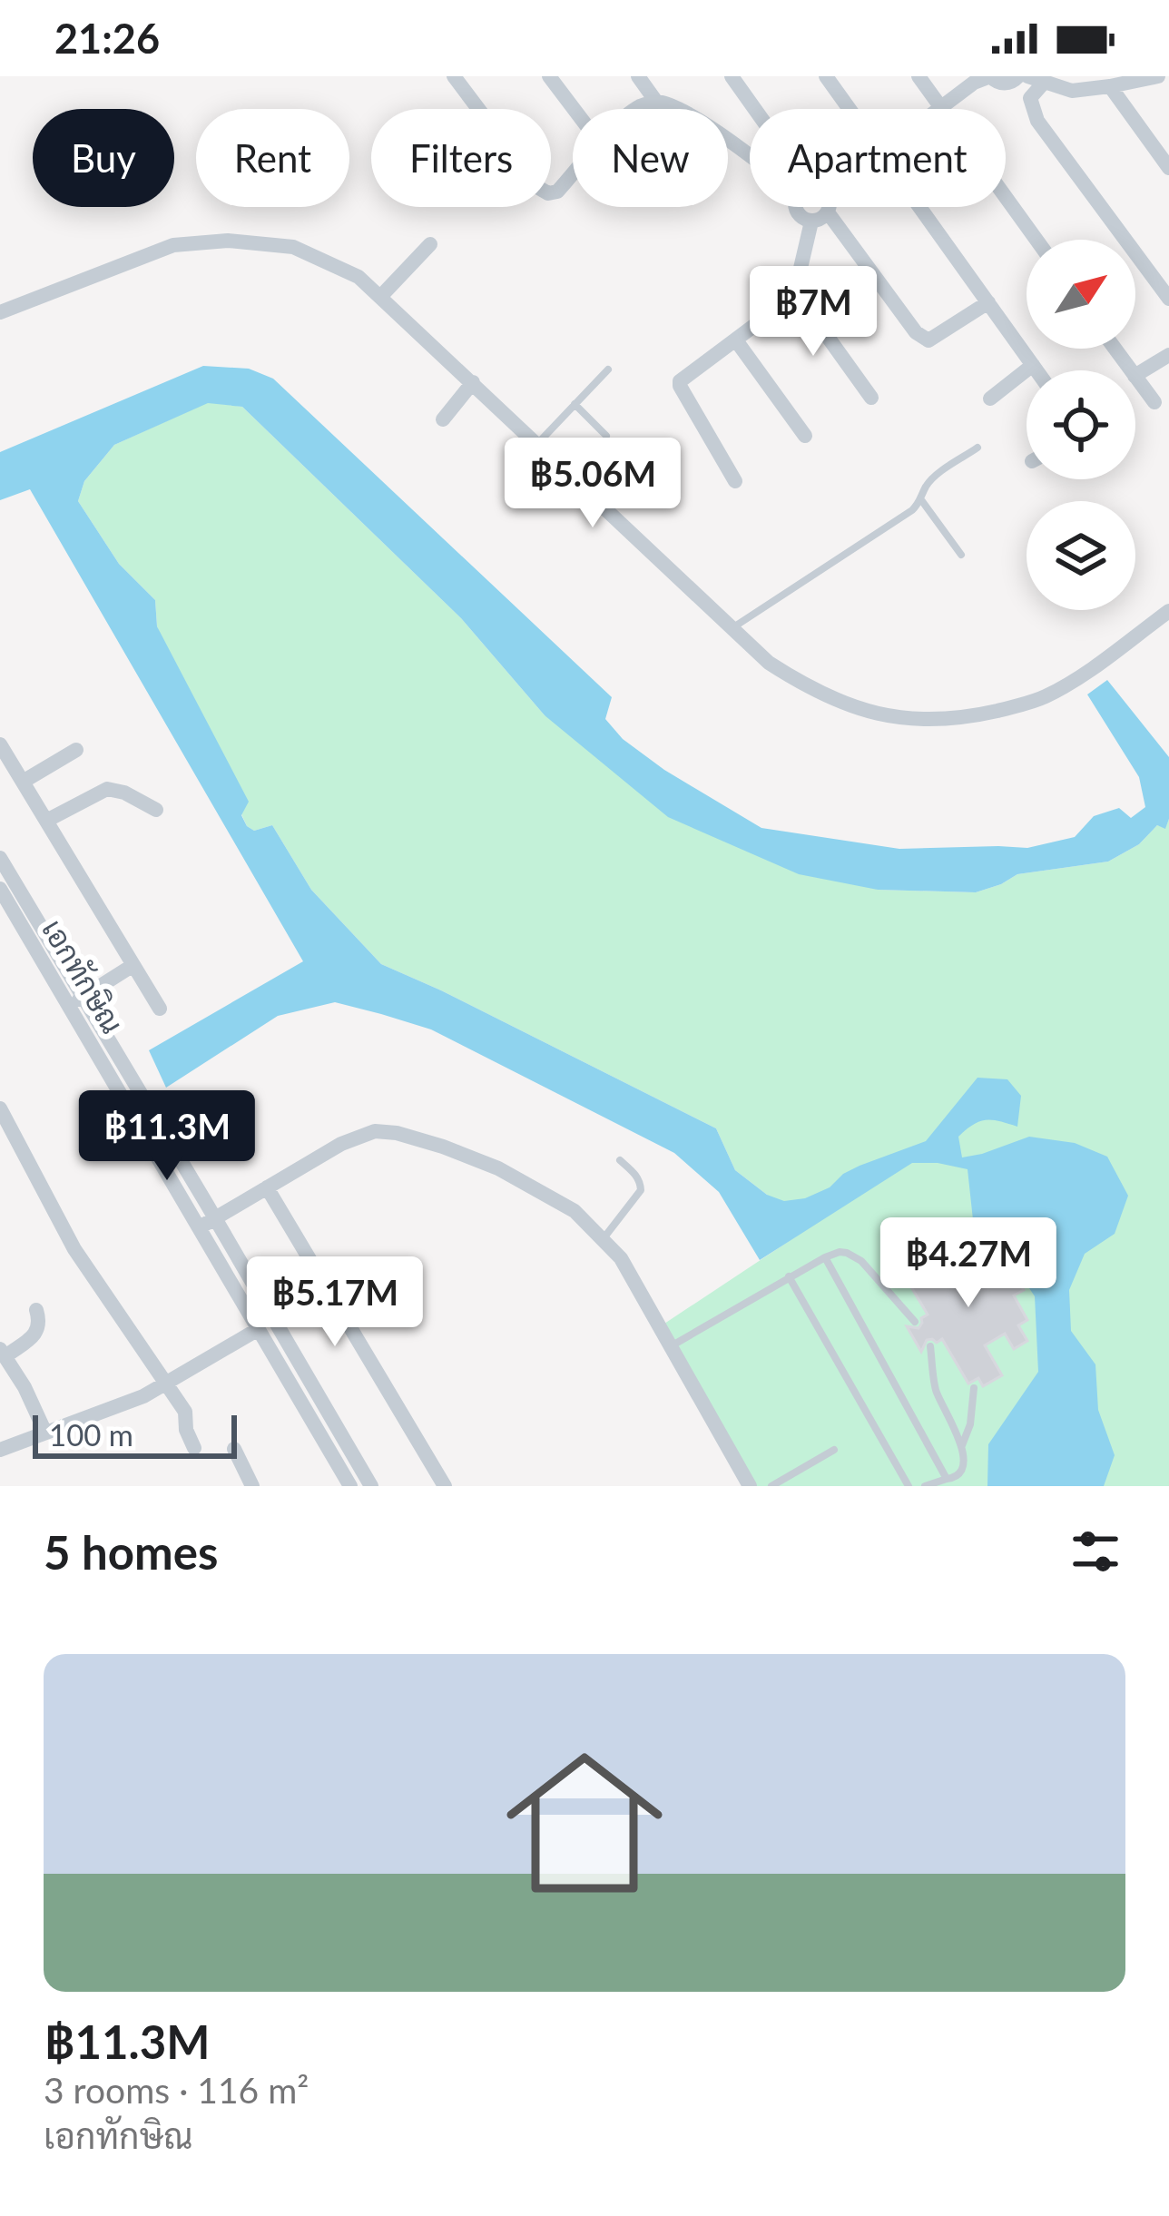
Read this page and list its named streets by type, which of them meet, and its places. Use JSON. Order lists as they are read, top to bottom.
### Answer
{
  "streets": {
    "street": ["เอกทักษิณ"]
  },
  "scale_bar": "100 m",
  "north": "top right",
  "page": {
    "status": "21:26",
    "chip": [
      "Buy",
      "Rent",
      "Filters",
      "New",
      "Apartment"
    ],
    "price": [
      "฿7M",
      "฿5.06M",
      "฿11.3M",
      "฿4.27M",
      "฿5.17M"
    ],
    "scale": "100 m",
    "heading": "5 homes",
    "list": [
      {
        "name": "฿11.3M",
        "note": "3 rooms · 116 m² · เอกทักษิณ"
      }
    ]
  }
}
